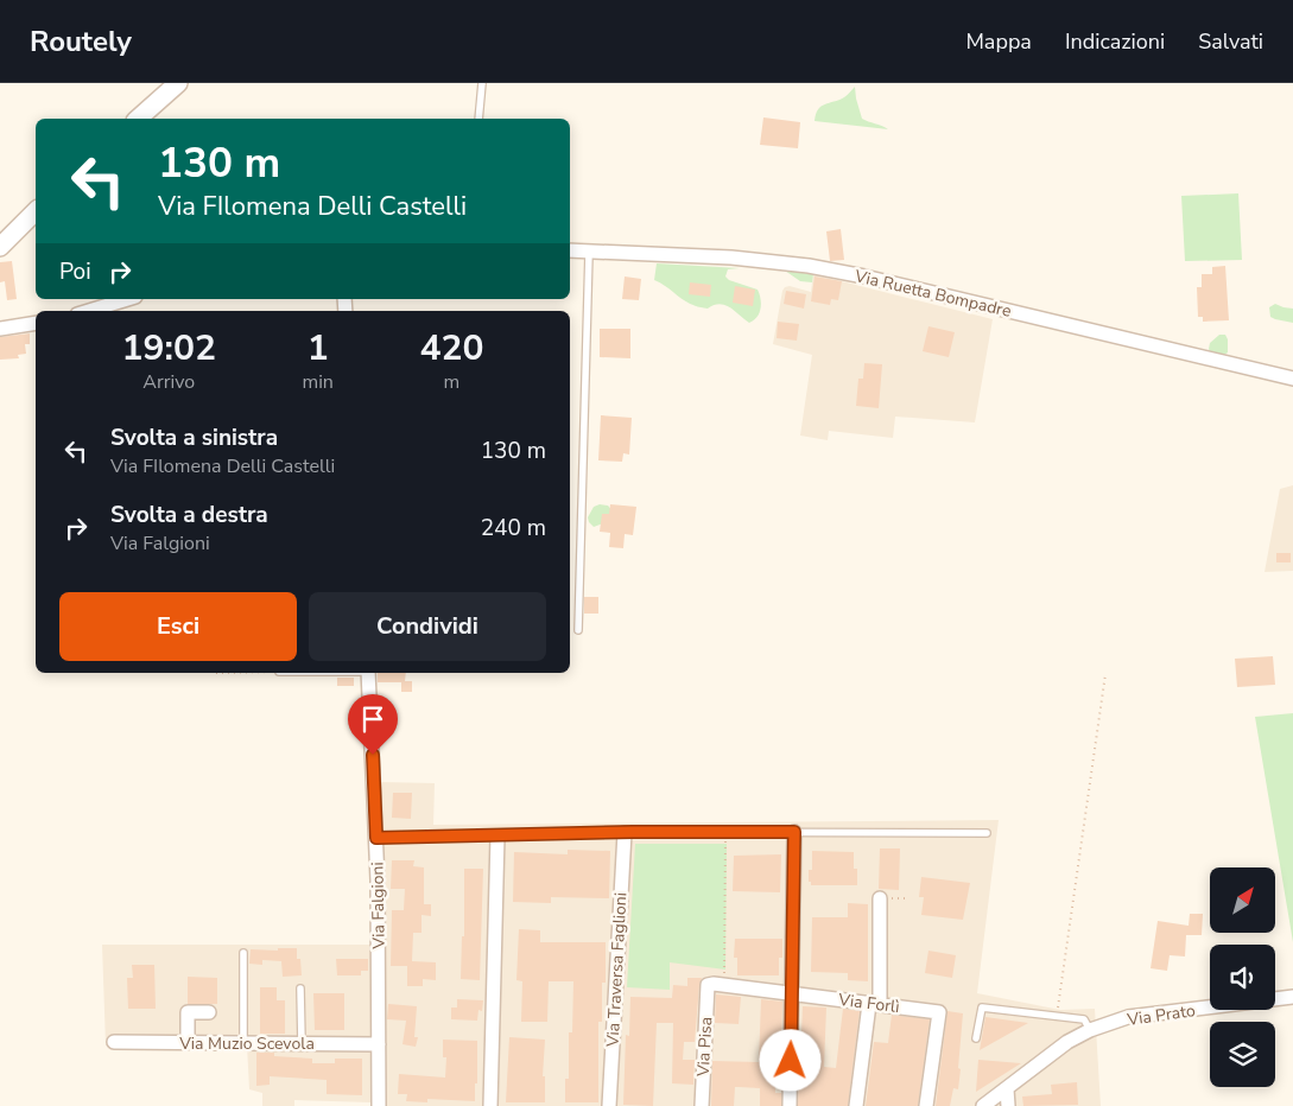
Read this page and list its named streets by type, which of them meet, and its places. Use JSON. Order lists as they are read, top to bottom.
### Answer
{
  "streets": {
    "street": [
      "Via Ruetta Bompadre",
      "Via Falgioni",
      "Via Traversa Faglioni",
      "Via Forlì",
      "Via Prato",
      "Via Muzio Scevola",
      "Via Pisa"
    ]
  },
  "crossings": [
    ["Via Falgioni", "Via Muzio Scevola"],
    ["Via Forlì", "Via Pisa"]
  ],
  "north": "top right",
  "page": {
    "header": "Routely",
    "nav": ["Mappa", "Indicazioni", "Salvati"],
    "turn": ["130 m", "Via FIlomena Delli Castelli"],
    "then": "Poi",
    "eta": [
      "19:02",
      "Arrivo",
      "1",
      "min",
      "420",
      "m"
    ],
    "list": [
      {
        "name": "Svolta a sinistra",
        "note": "Via FIlomena Delli Castelli",
        "value": "130 m"
      },
      {
        "name": "Svolta a destra",
        "note": "Via Falgioni",
        "value": "240 m"
      }
    ],
    "buttons": ["Esci", "Condividi"]
  }
}
